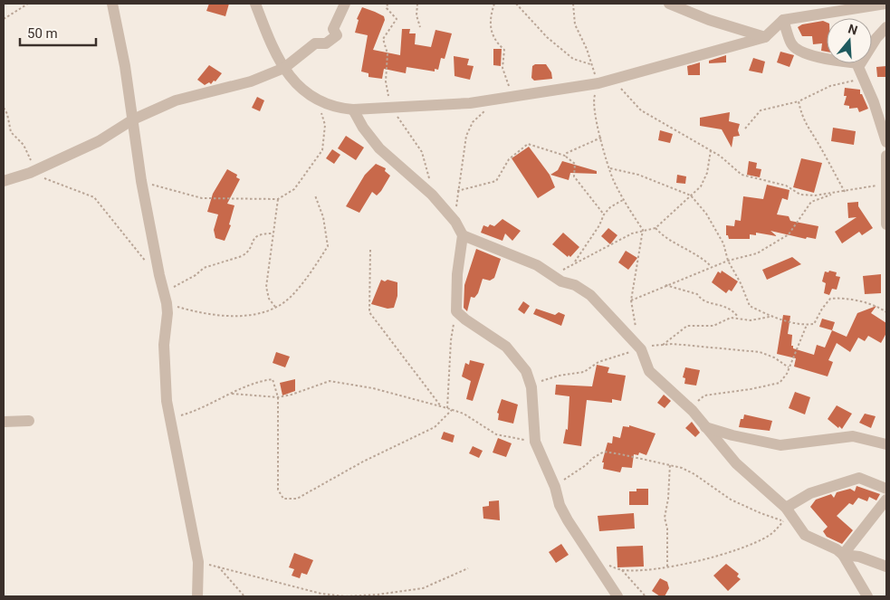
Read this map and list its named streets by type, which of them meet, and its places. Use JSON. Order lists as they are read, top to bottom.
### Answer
{
  "scale_bar": "50 m",
  "north": "top"
}
